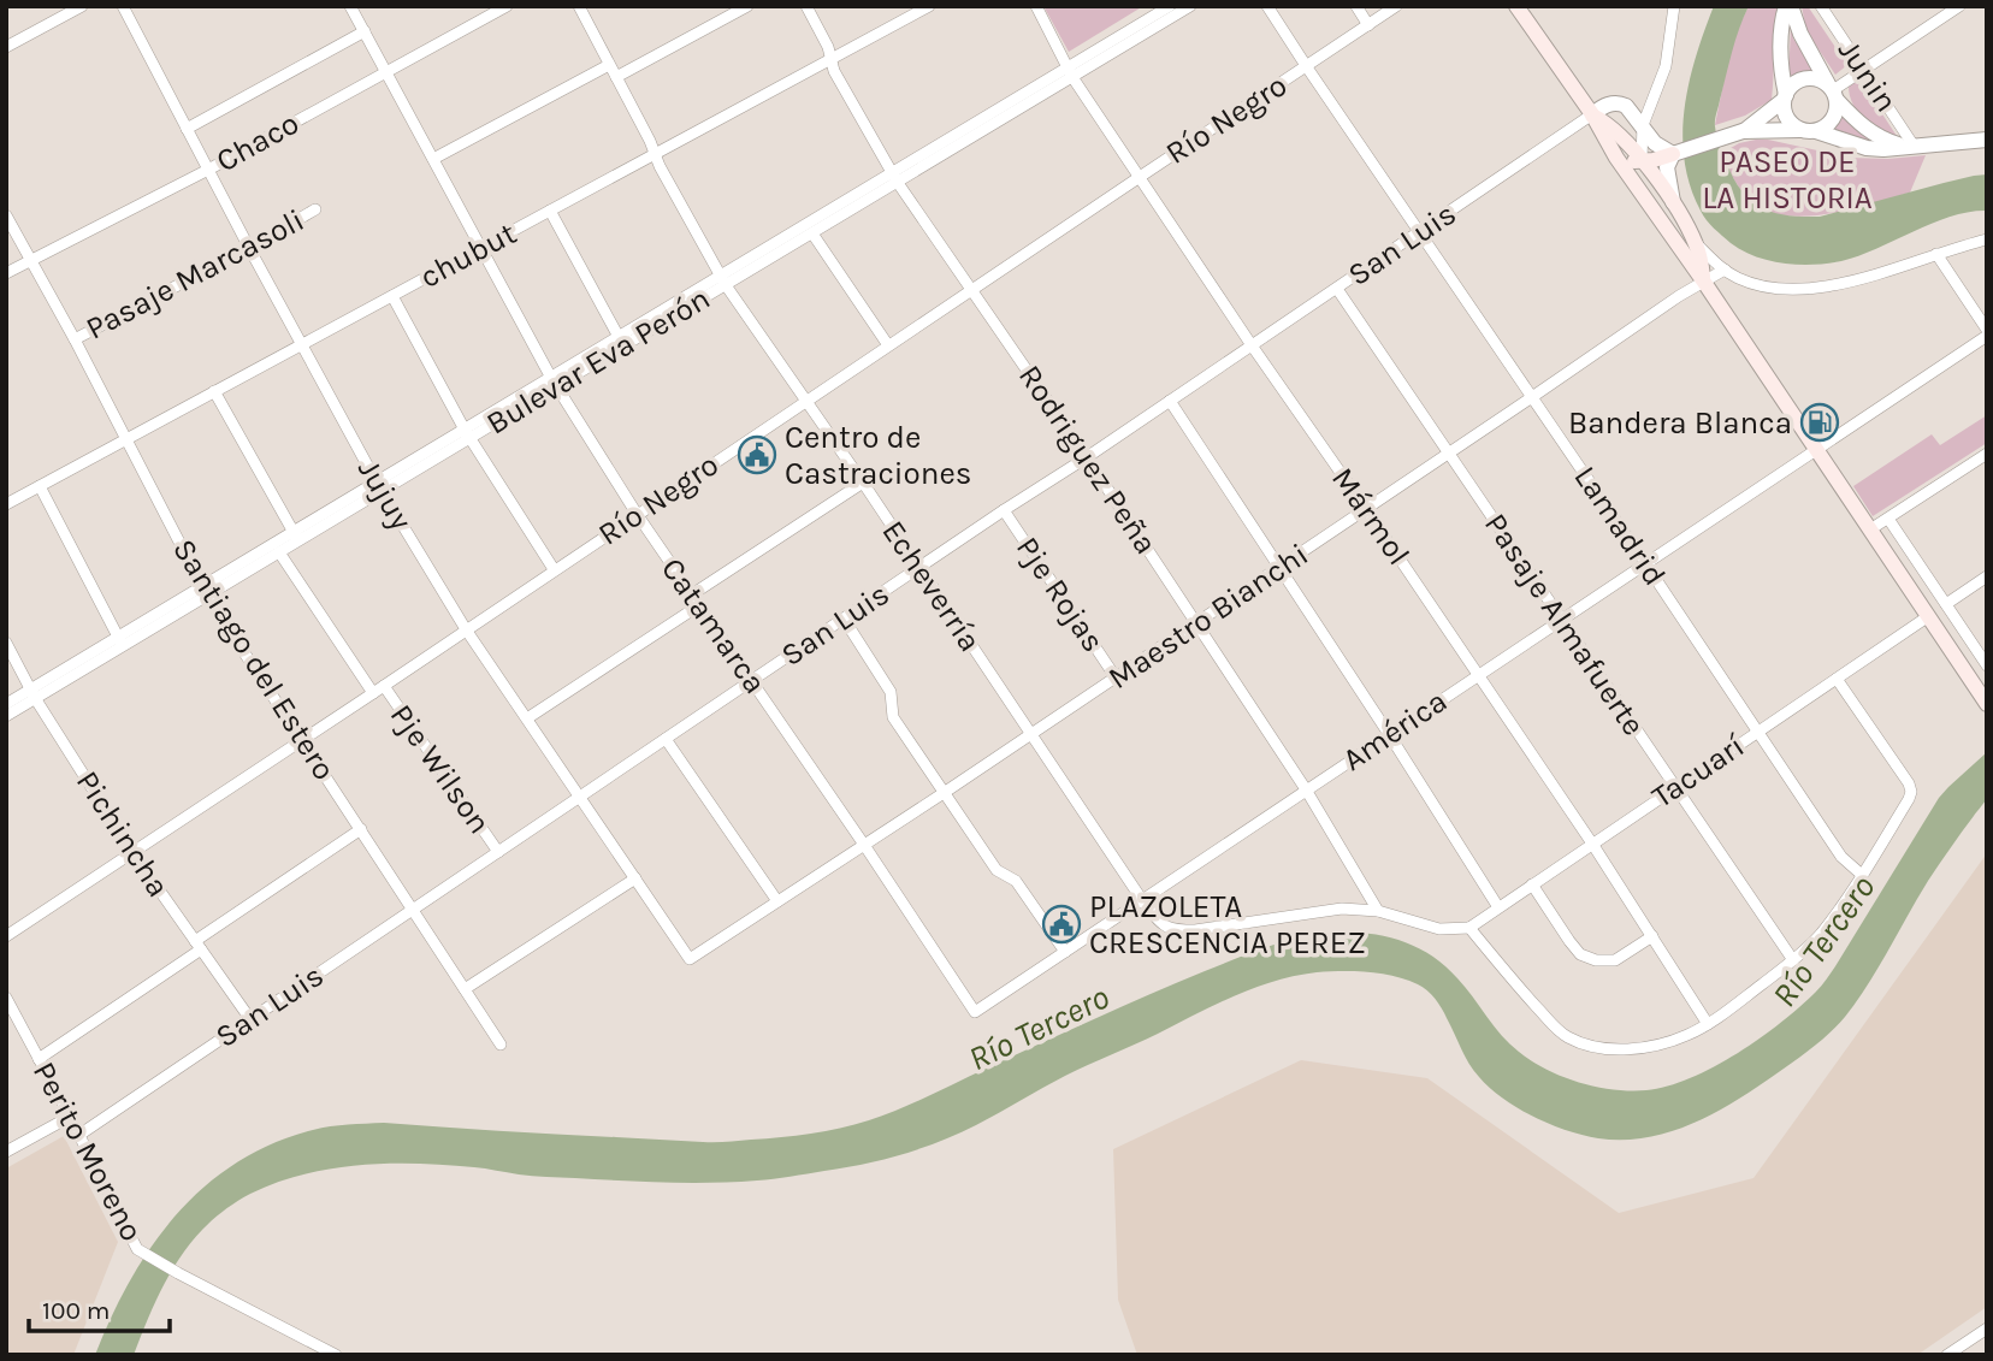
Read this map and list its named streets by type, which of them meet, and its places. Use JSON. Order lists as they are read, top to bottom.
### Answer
{
  "streets": {
    "street": [
      "Junin",
      "Río Negro",
      "Chaco",
      "San Luis",
      "chubut",
      "Pasaje Marcasoli",
      "Bulevar Eva Perón",
      "Rodriguez Peña",
      "Jujuy",
      "Mármol",
      "Lamadrid",
      "Echeverría",
      "Pje Rojas",
      "Maestro Bianchi",
      "Pasaje Almafuerte",
      "Catamarca",
      "Santiago del Estero",
      "América",
      "Pje Wilson",
      "Tacuarí",
      "Pichincha",
      "Perito Moreno"
    ]
  },
  "crossings": [
    ["Río Negro", "Rodriguez Peña"],
    ["Río Negro", "Jujuy"],
    ["Río Negro", "Mármol"],
    ["Río Negro", "Lamadrid"],
    ["Río Negro", "Echeverría"],
    ["Río Negro", "Catamarca"],
    ["Río Negro", "Santiago del Estero"],
    ["Río Negro", "Pje Wilson"],
    ["Río Negro", "Pichincha"],
    ["Chaco", "Jujuy"],
    ["Chaco", "Catamarca"],
    ["Chaco", "Santiago del Estero"],
    ["San Luis", "Rodriguez Peña"],
    ["San Luis", "Jujuy"],
    ["San Luis", "Mármol"],
    ["San Luis", "Lamadrid"],
    ["San Luis", "Echeverría"],
    ["San Luis", "Pje Rojas"],
    ["San Luis", "Pasaje Almafuerte"],
    ["San Luis", "Catamarca"],
    ["San Luis", "Santiago del Estero"],
    ["San Luis", "Pje Wilson"],
    ["San Luis", "Pichincha"],
    ["San Luis", "Perito Moreno"],
    ["chubut", "Rodriguez Peña"],
    ["chubut", "Jujuy"],
    ["chubut", "Echeverría"],
    ["chubut", "Catamarca"],
    ["chubut", "Santiago del Estero"],
    ["Pasaje Marcasoli", "Jujuy"],
    ["Pasaje Marcasoli", "Santiago del Estero"],
    ["Bulevar Eva Perón", "Rodriguez Peña"],
    ["Bulevar Eva Perón", "Jujuy"],
    ["Bulevar Eva Perón", "Mármol"],
    ["Bulevar Eva Perón", "Echeverría"],
    ["Bulevar Eva Perón", "Catamarca"],
    ["Bulevar Eva Perón", "Santiago del Estero"],
    ["Bulevar Eva Perón", "Pichincha"],
    ["Rodriguez Peña", "Echeverría"],
    ["Rodriguez Peña", "Maestro Bianchi"],
    ["Rodriguez Peña", "América"],
    ["Jujuy", "Maestro Bianchi"],
    ["Mármol", "Maestro Bianchi"],
    ["Mármol", "América"],
    ["Mármol", "Tacuarí"],
    ["Lamadrid", "Maestro Bianchi"],
    ["Lamadrid", "América"],
    ["Lamadrid", "Tacuarí"],
    ["Echeverría", "Maestro Bianchi"],
    ["Echeverría", "América"],
    ["Echeverría", "Tacuarí"],
    ["Pje Rojas", "Maestro Bianchi"],
    ["Maestro Bianchi", "Pasaje Almafuerte"],
    ["Maestro Bianchi", "Catamarca"],
    ["Pasaje Almafuerte", "América"],
    ["Pasaje Almafuerte", "Tacuarí"],
    ["Catamarca", "América"]
  ],
  "water": ["Río Tercero"],
  "parks": ["PASEO DE LA HISTORIA"],
  "places": {
    "fuel station": ["Bandera Blanca"],
    "public building": ["Centro de Castraciones", "PLAZOLETA CRESCENCIA PEREZ"]
  },
  "scale_bar": "100 m"
}
